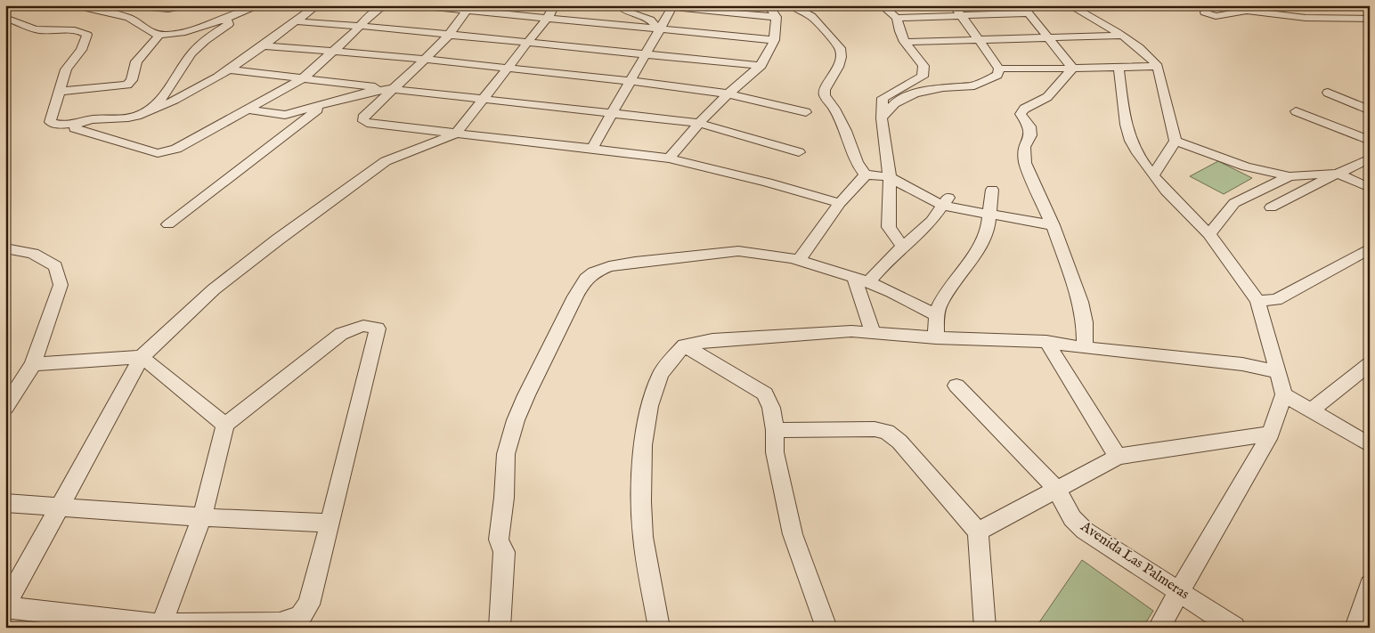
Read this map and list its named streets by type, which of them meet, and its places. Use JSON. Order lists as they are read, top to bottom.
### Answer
{
  "streets": {
    "street": ["Avenida Las Palmeras"]
  }
}
